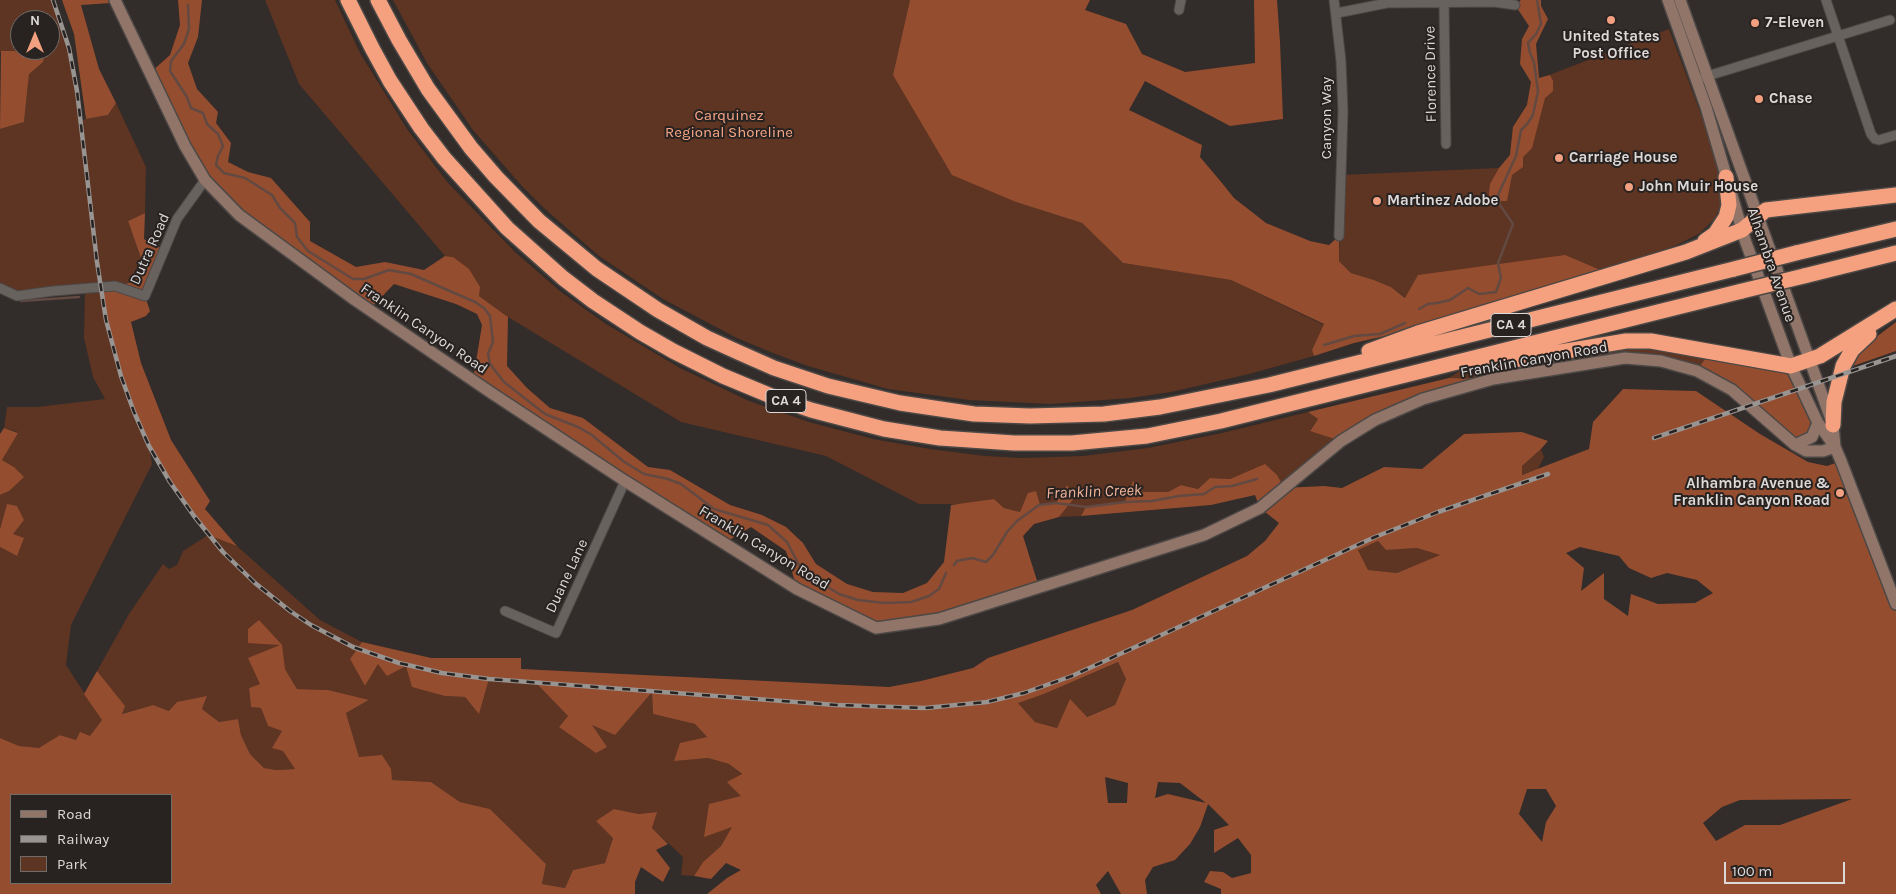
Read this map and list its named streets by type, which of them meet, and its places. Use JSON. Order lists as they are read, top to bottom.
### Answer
{
  "streets": {
    "highway": ["CA 4"],
    "street": [
      "Florence Drive",
      "Canyon Way",
      "Dutra Road",
      "Alhambra Avenue",
      "Franklin Canyon Road",
      "Duane Lane"
    ]
  },
  "crossings": [
    ["Dutra Road", "Franklin Canyon Road"],
    ["Franklin Canyon Road", "Duane Lane"]
  ],
  "water": ["Franklin Creek"],
  "parks": ["Carquinez Regional Shoreline"],
  "places": [
    "United States Post Office",
    "7-Eleven",
    "Chase",
    "Carriage House",
    "John Muir House",
    "Martinez Adobe",
    "Alhambra Avenue & Franklin Canyon Road"
  ],
  "legend": ["Road", "Railway", "Park"],
  "scale_bar": "100 m",
  "north": "top"
}
